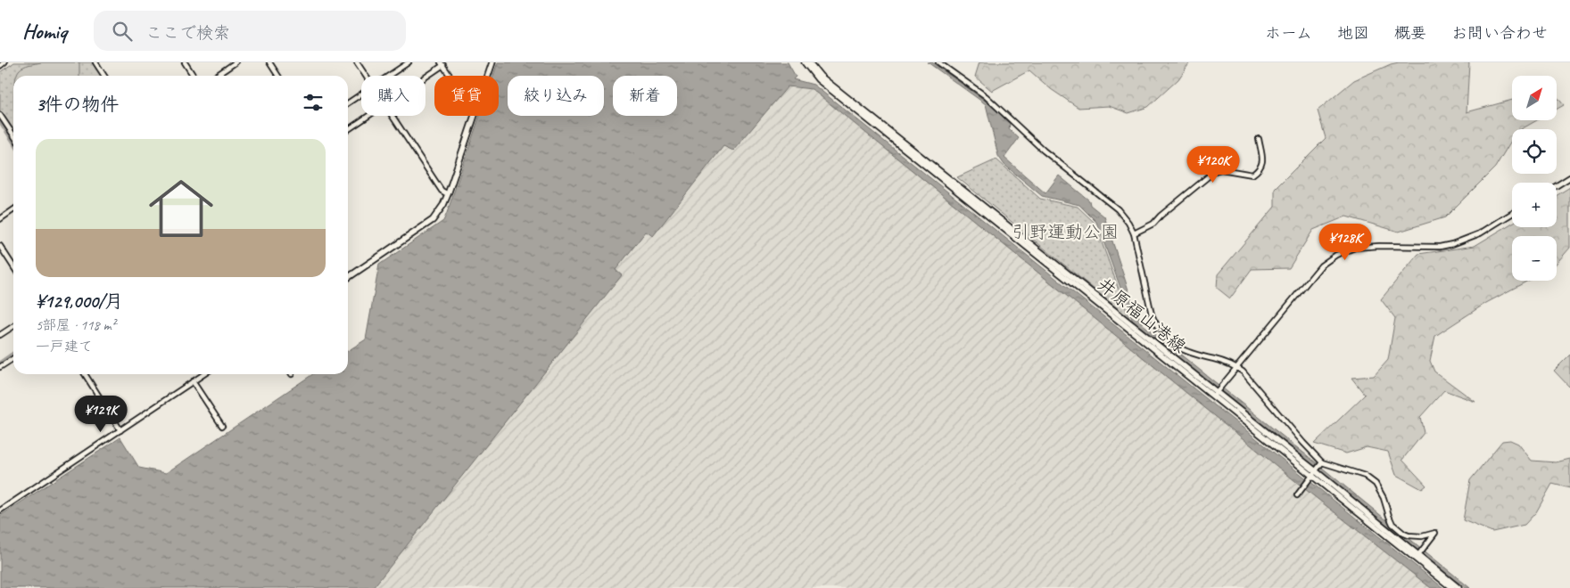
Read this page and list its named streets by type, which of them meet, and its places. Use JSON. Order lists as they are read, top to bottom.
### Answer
{
  "streets": {
    "main road": ["井原福山港線"]
  },
  "parks": ["引野運動公園"],
  "north": "top right",
  "page": {
    "header": "Homiq",
    "search": "ここで検索",
    "nav": [
      "ホーム",
      "地図",
      "概要",
      "お問い合わせ"
    ],
    "map_buttons": ["+", "−"],
    "chip": [
      "購入",
      "賃貸",
      "絞り込み",
      "新着"
    ],
    "heading": "3件の物件",
    "list": [
      {
        "name": "¥129,000/月",
        "note": "5部屋 · 118 m² · 一戸建て"
      }
    ],
    "price": ["¥120K", "¥128K", "¥129K"]
  }
}
